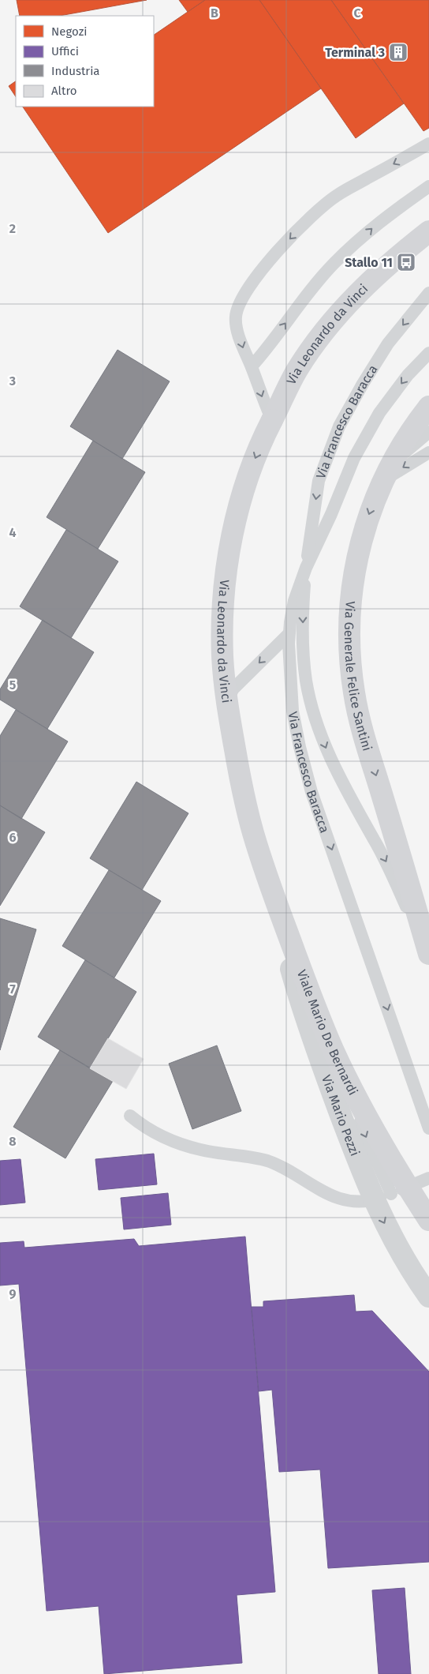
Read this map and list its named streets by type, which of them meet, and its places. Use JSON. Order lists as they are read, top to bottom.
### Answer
{
  "streets": {
    "main road": ["Via Leonardo da Vinci", "Via Generale Felice Santini", "Viale Mario De Bernardi"],
    "street": ["Via Mario Pezzi"],
    "lane": ["Via Francesco Baracca"]
  },
  "crossings": [
    ["Via Leonardo da Vinci", "Viale Mario De Bernardi"],
    ["Via Leonardo da Vinci", "Via Mario Pezzi"],
    ["Viale Mario De Bernardi", "Via Mario Pezzi"]
  ],
  "one_way": ["Via Leonardo da Vinci", "Via Generale Felice Santini", "Via Mario Pezzi"],
  "places": {
    "building": ["Terminal 3"],
    "bus stop": ["Stallo 11"]
  },
  "legend": [
    "Negozi",
    "Uffici",
    "Industria",
    "Altro"
  ],
  "grid": {
    "columns": ["B", "C"],
    "rows": [
      "2",
      "3",
      "4",
      "5",
      "6",
      "7",
      "8",
      "9"
    ]
  }
}
